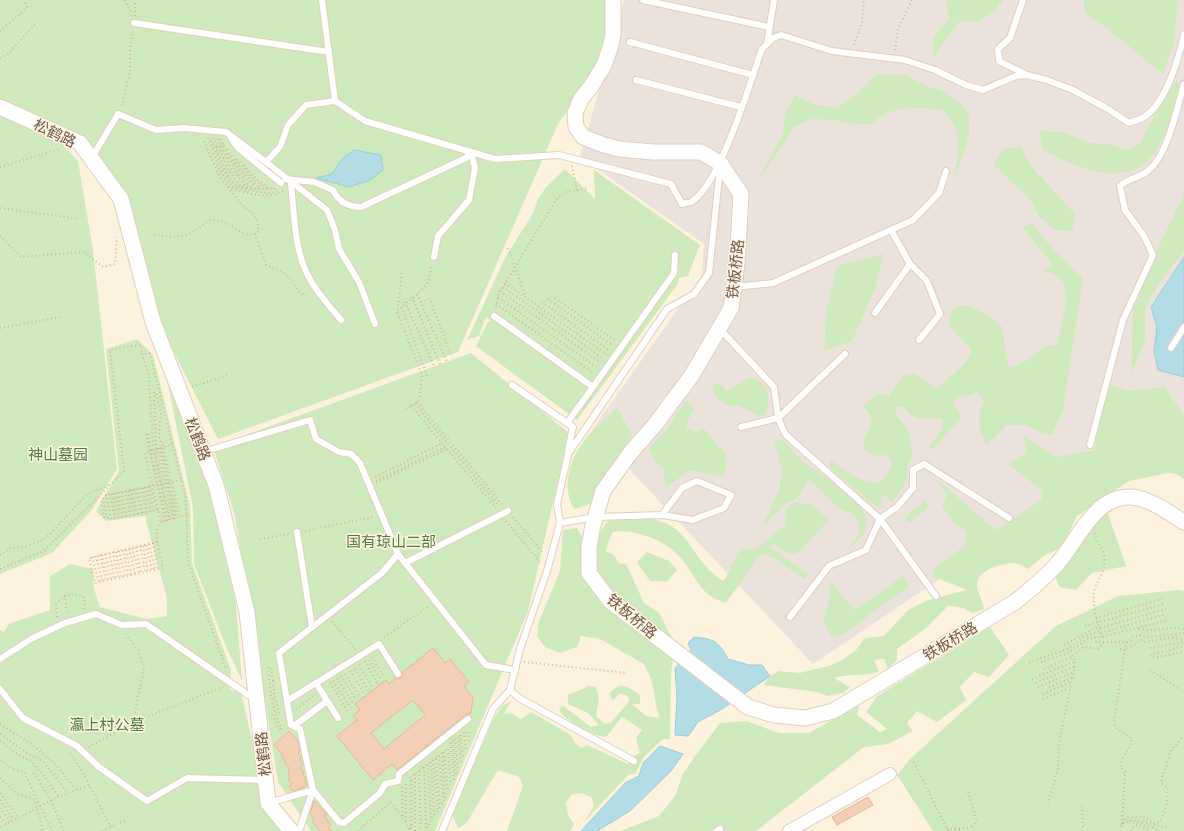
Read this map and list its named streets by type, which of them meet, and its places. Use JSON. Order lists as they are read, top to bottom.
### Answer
{
  "streets": {
    "street": ["松鹤路", "铁板桥路"]
  },
  "parks": ["神山墓园", "国有琼山二部", "瀛上村公墓"]
}
